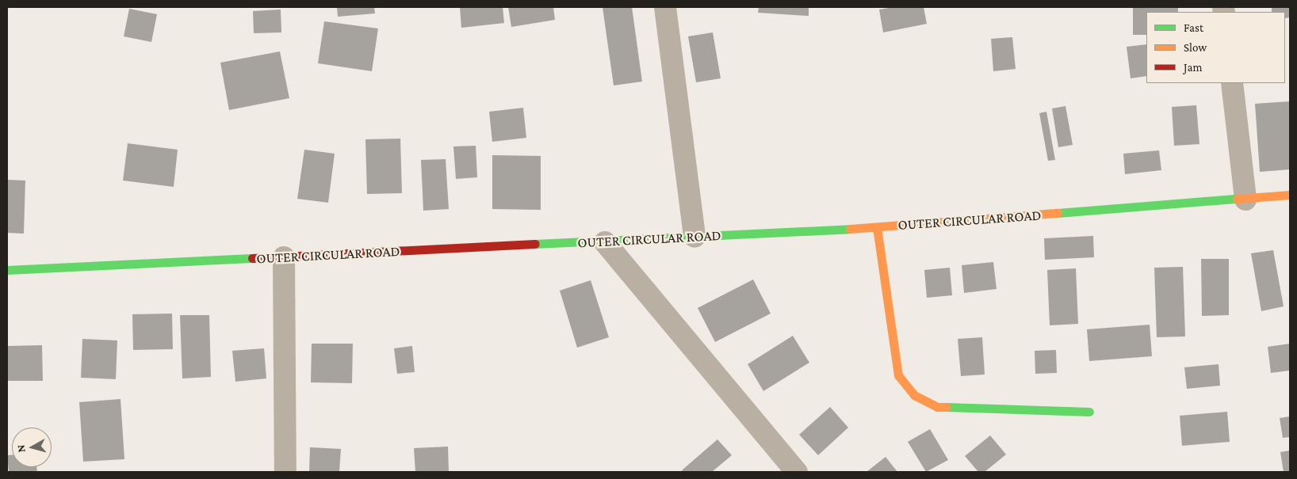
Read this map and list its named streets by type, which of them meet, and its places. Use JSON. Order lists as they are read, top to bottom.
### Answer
{
  "streets": {
    "street": ["OUTER CIRCULAR ROAD"]
  },
  "legend": ["Fast", "Slow", "Jam"],
  "north": "left"
}
